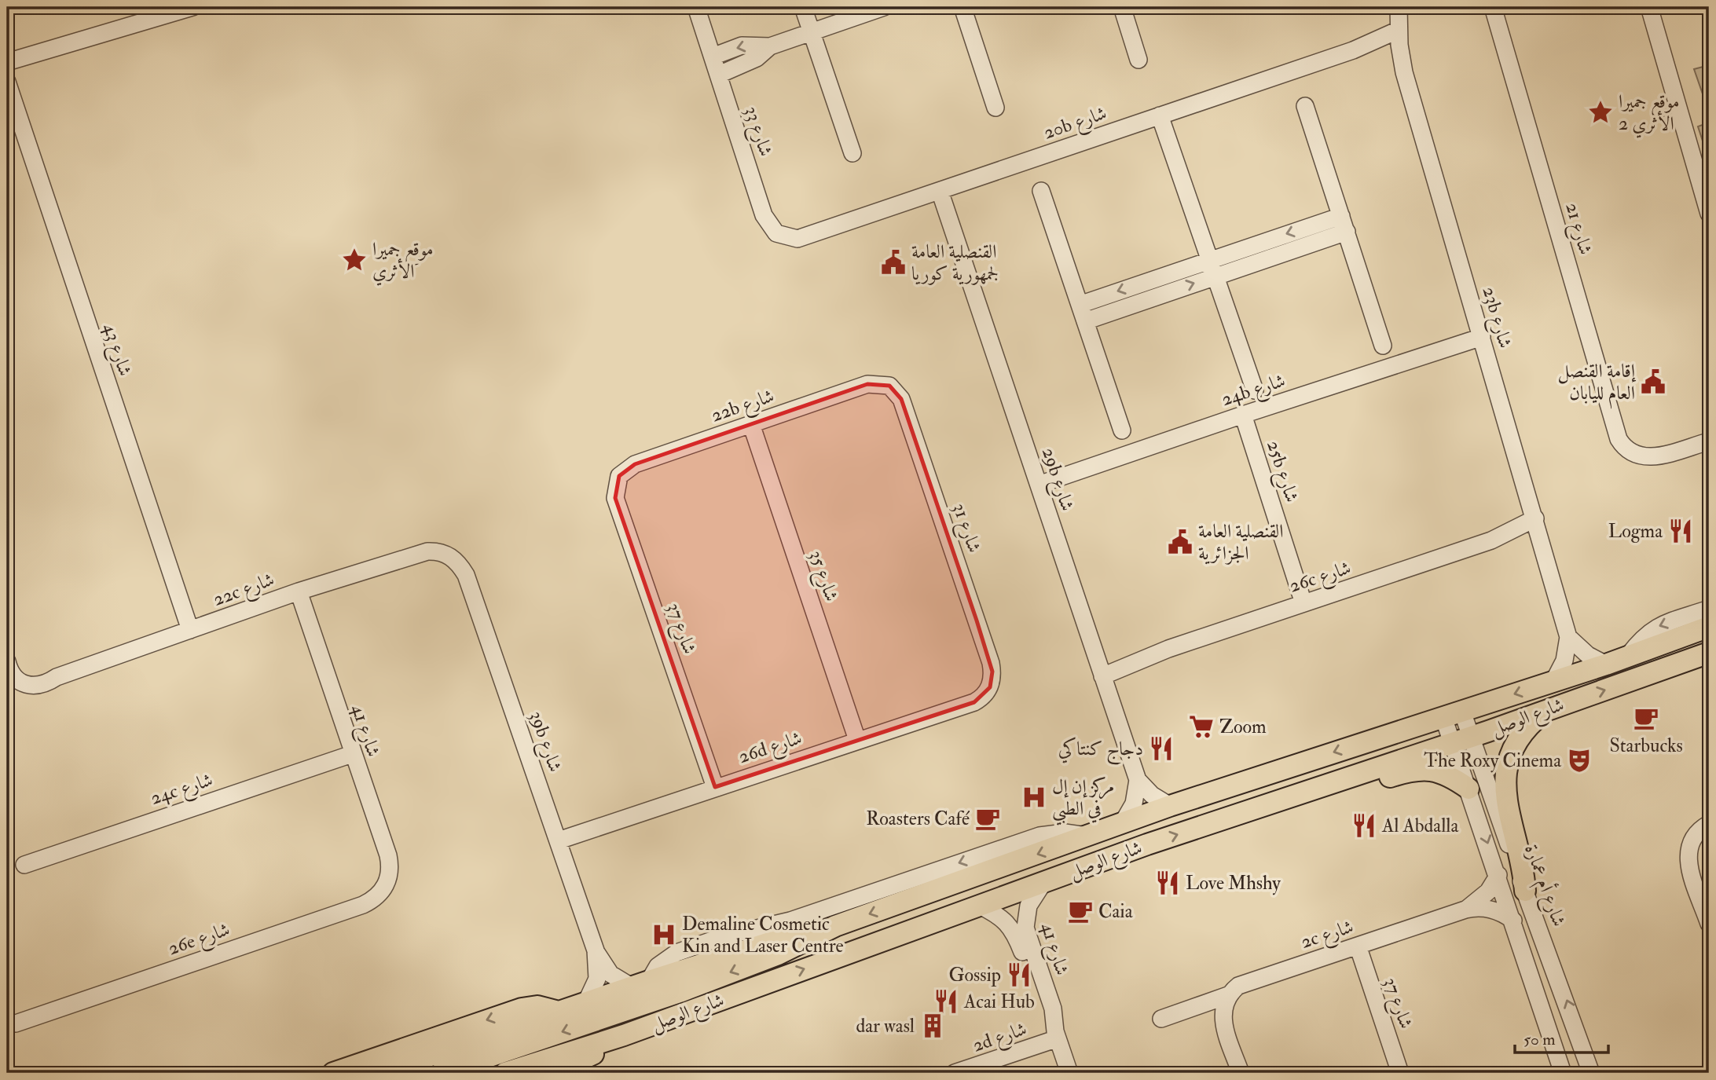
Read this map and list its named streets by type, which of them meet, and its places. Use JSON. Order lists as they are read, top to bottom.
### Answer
{
  "streets": {
    "main road": ["شارع الوصل"],
    "street": [
      "20b شارع",
      "شارع 33",
      "شارع 21",
      "23b شارع",
      "شارع 43",
      "24b شارع",
      "22b شارع",
      "25b شارع",
      "29b شارع",
      "شارع 31",
      "شارع 35",
      "26c شارع",
      "22c شارع",
      "شارع 37",
      "شارع 41",
      "39b شارع",
      "26d شارع",
      "24c شارع",
      "شارع أم عمارة",
      "2c شارع",
      "26e شارع",
      "2d شارع"
    ]
  },
  "crossings": [
    ["20b شارع", "شارع 33"],
    ["20b شارع", "23b شارع"],
    ["20b شارع", "29b شارع"],
    ["23b شارع", "24b شارع"],
    ["23b شارع", "26c شارع"],
    ["23b شارع", "شارع الوصل"],
    ["شارع 43", "22c شارع"],
    ["24b شارع", "25b شارع"],
    ["24b شارع", "29b شارع"],
    ["22b شارع", "شارع 31"],
    ["22b شارع", "شارع 35"],
    ["22b شارع", "شارع 37"],
    ["25b شارع", "26c شارع"],
    ["29b شارع", "26c شارع"],
    ["29b شارع", "شارع الوصل"],
    ["شارع 31", "26d شارع"],
    ["شارع 35", "26d شارع"],
    ["22c شارع", "شارع 41"],
    ["22c شارع", "39b شارع"],
    ["شارع 37", "26d شارع"],
    ["شارع 37", "2c شارع"],
    ["شارع الوصل", "شارع 41"],
    ["شارع الوصل", "39b شارع"],
    ["شارع الوصل", "شارع أم عمارة"],
    ["شارع 41", "24c شارع"],
    ["شارع 41", "26e شارع"],
    ["شارع 41", "2d شارع"],
    ["39b شارع", "26d شارع"],
    ["شارع أم عمارة", "2c شارع"]
  ],
  "places": {
    "place": ["موقع جميرا 2 الأثري", "موقع جميرا الأثري"],
    "public building": ["القنصلية العامة لجمهورية كوريا", "إقامة القنصل العام لليابان", "القنصلية العامة الجزائرية"],
    "restaurant": [
      "Logma",
      "دجاج كنتاكي",
      "Al Abdalla",
      "Love Mhshy",
      "Gossip",
      "Acai Hub"
    ],
    "cafe": ["Starbucks", "Roasters Café", "Caia"],
    "supermarket": ["Zoom"],
    "theatre": ["The Roxy Cinema"],
    "hospital": ["مركز إن إل في الطبي", "Demaline Cosmetic Kin and Laser Centre"],
    "building": ["dar wasl"]
  },
  "scale_bar": "50 m"
}
